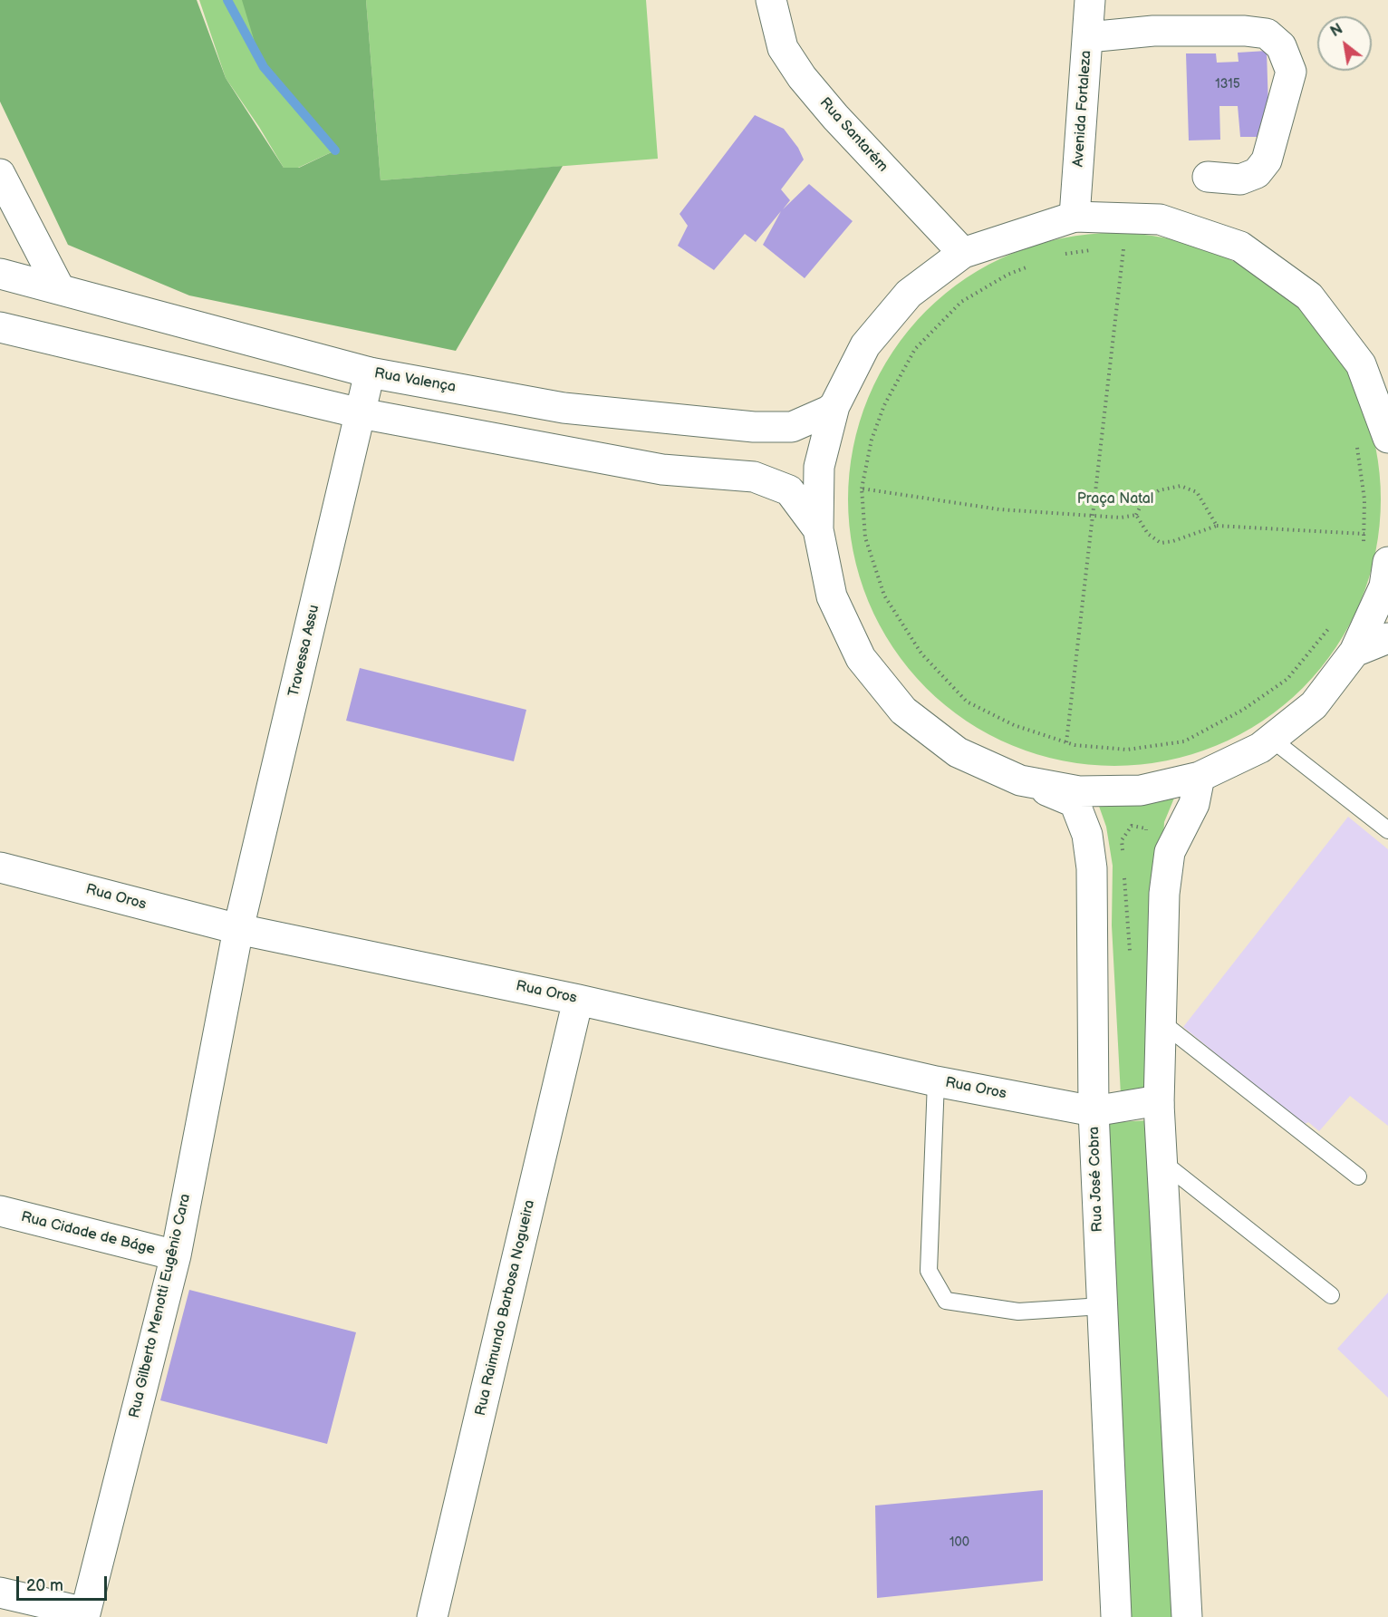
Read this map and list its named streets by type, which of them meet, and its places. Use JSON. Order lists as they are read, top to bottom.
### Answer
{
  "streets": {
    "street": [
      "Avenida Fortaleza",
      "Rua Santarém",
      "Rua Valença",
      "Travessa Assu",
      "Rua Oros",
      "Rua José Cobra",
      "Rua Cidade de Báge",
      "Rua Gilberto Menotti Eugênio Cara",
      "Rua Raimundo Barbosa Nogueira"
    ]
  },
  "crossings": [
    ["Rua Valença", "Travessa Assu"],
    ["Travessa Assu", "Rua Oros"],
    ["Travessa Assu", "Rua Gilberto Menotti Eugênio Cara"],
    ["Rua Oros", "Rua José Cobra"],
    ["Rua Oros", "Rua Gilberto Menotti Eugênio Cara"],
    ["Rua Oros", "Rua Raimundo Barbosa Nogueira"],
    ["Rua Cidade de Báge", "Rua Gilberto Menotti Eugênio Cara"]
  ],
  "parks": ["Praça Natal"],
  "house_numbers": ["1315", "100"],
  "scale_bar": "20 m",
  "north": "top left"
}
